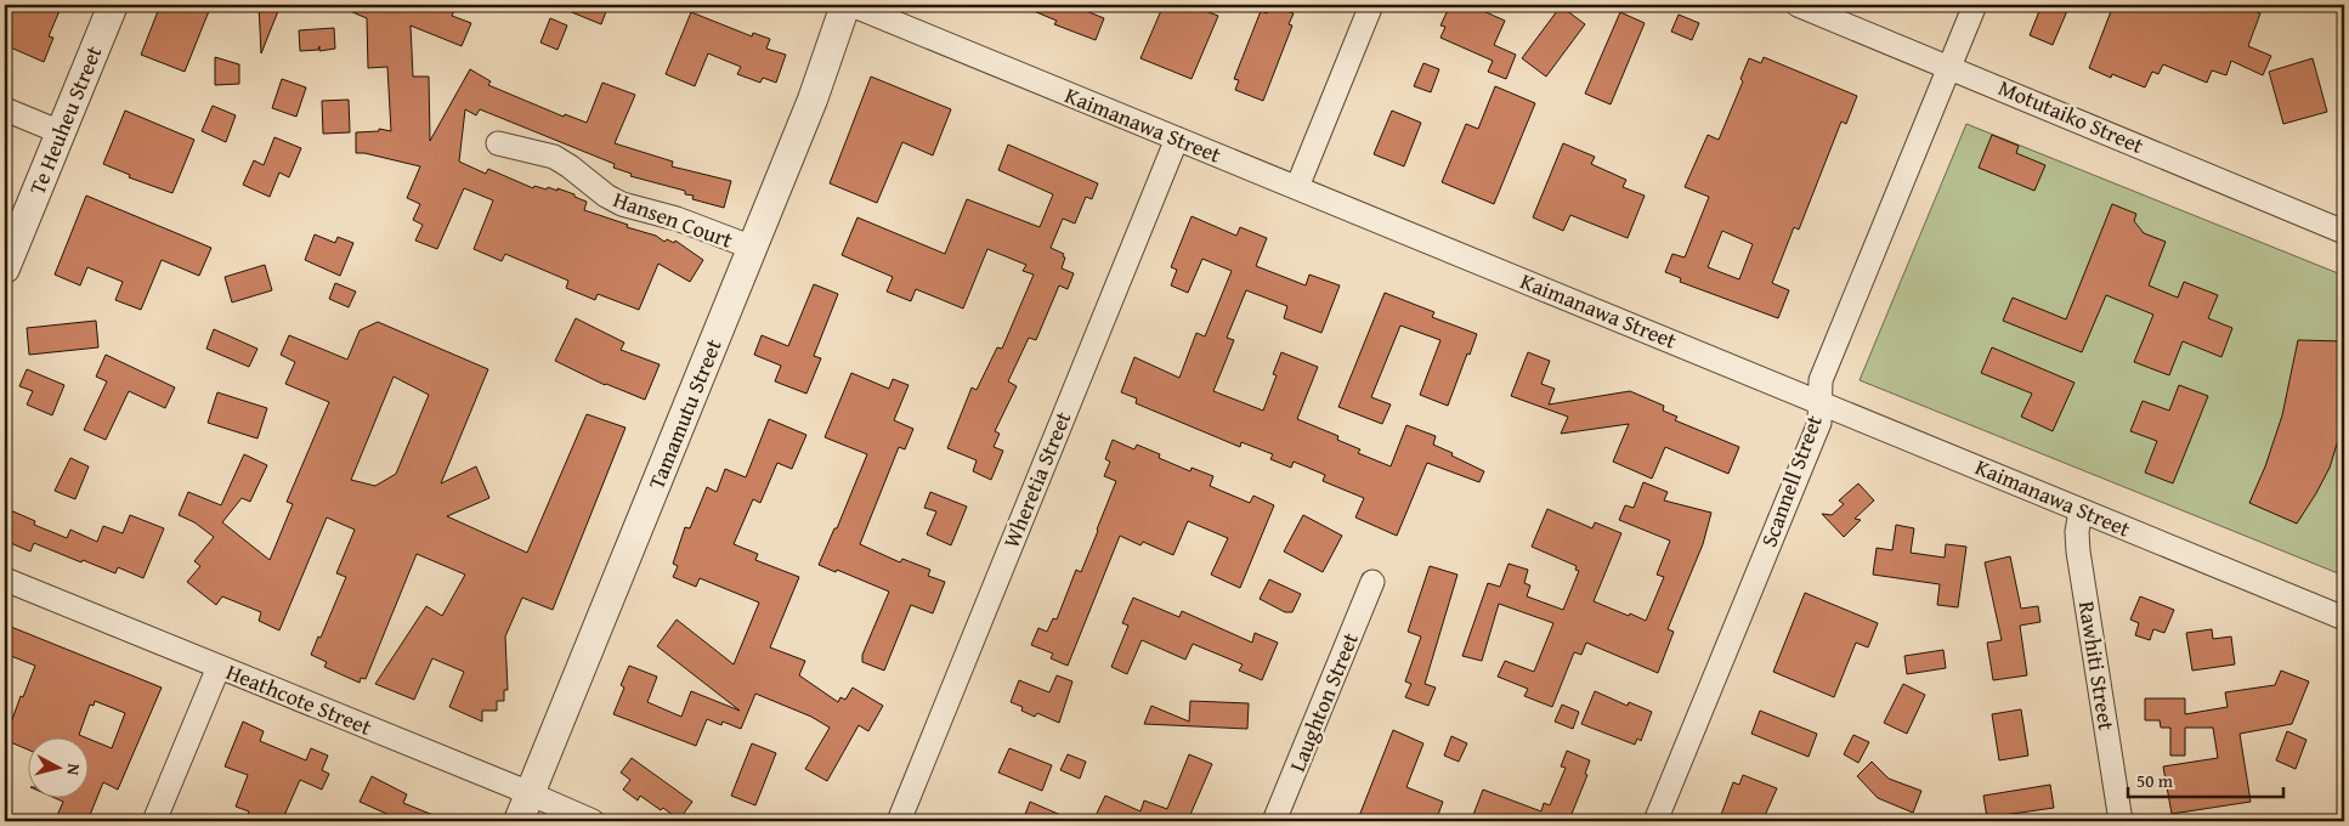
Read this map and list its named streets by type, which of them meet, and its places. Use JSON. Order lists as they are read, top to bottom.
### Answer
{
  "streets": {
    "street": [
      "Motutaiko Street",
      "Te Heuheu Street",
      "Kaimanawa Street",
      "Hansen Court",
      "Tamamutu Street",
      "Wheretia Street",
      "Scannell Street",
      "Rawhiti Street",
      "Heathcote Street",
      "Laughton Street"
    ]
  },
  "crossings": [
    ["Motutaiko Street", "Scannell Street"],
    ["Kaimanawa Street", "Wheretia Street"],
    ["Kaimanawa Street", "Scannell Street"],
    ["Kaimanawa Street", "Rawhiti Street"],
    ["Hansen Court", "Tamamutu Street"],
    ["Tamamutu Street", "Heathcote Street"]
  ],
  "scale_bar": "50 m",
  "north": "right"
}
